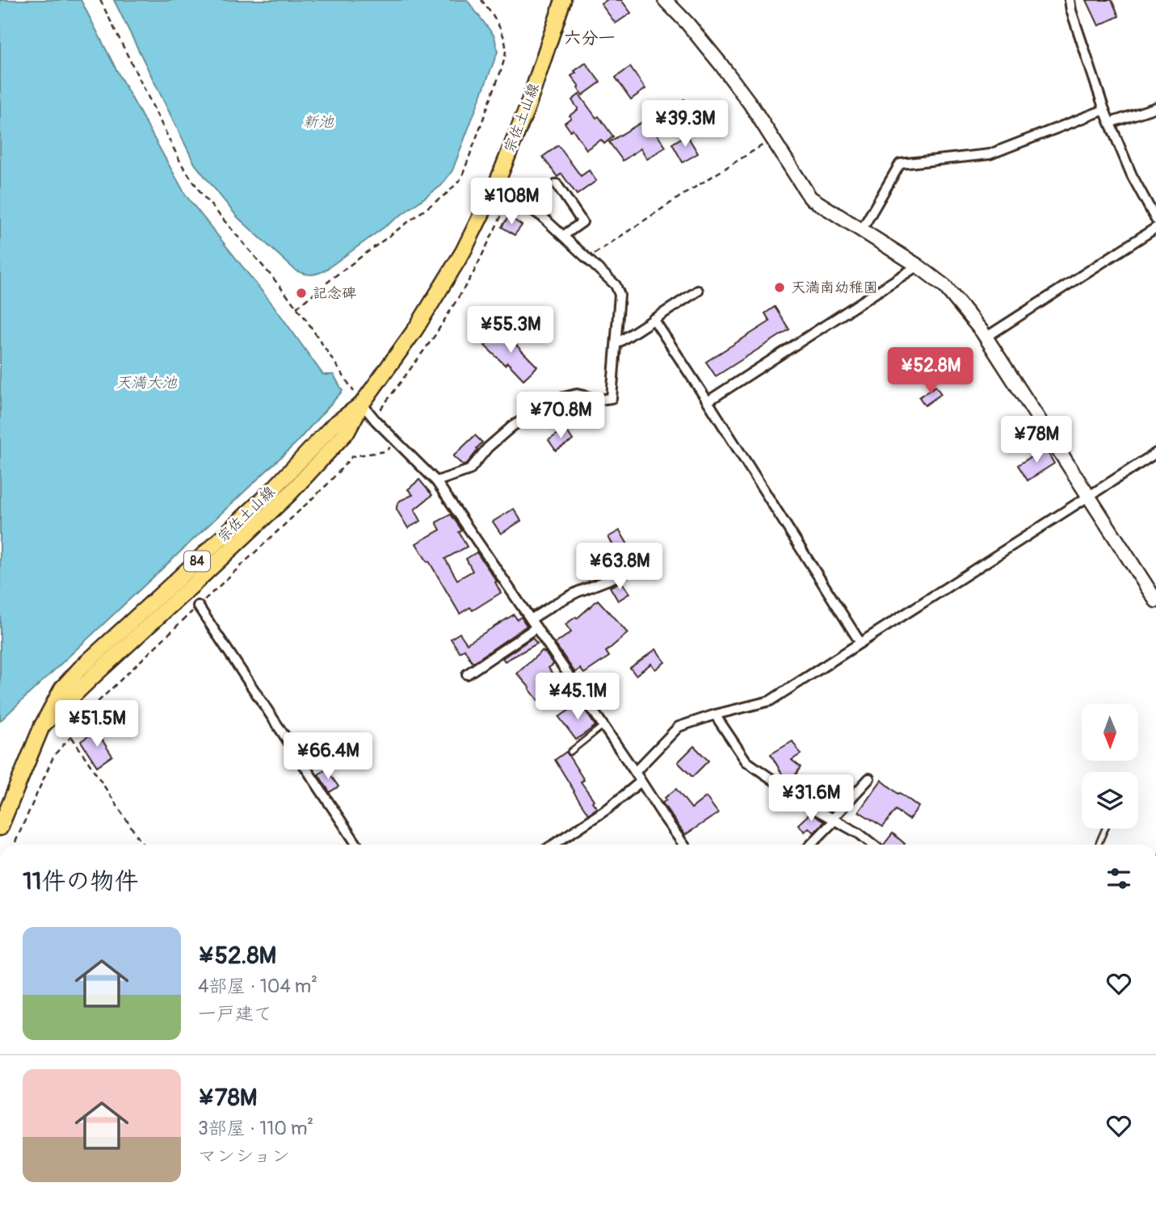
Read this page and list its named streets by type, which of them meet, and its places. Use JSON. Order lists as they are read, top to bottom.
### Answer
{
  "streets": {
    "main road": ["宗佐土山線", "84"]
  },
  "districts": ["六分一"],
  "water": ["新池", "天満大池"],
  "places": ["天満南幼稚園", "記念碑"],
  "north": "bottom",
  "page": {
    "price": [
      "¥39.3M",
      "¥108M",
      "¥55.3M",
      "¥52.8M",
      "¥70.8M",
      "¥78M",
      "¥63.8M",
      "¥45.1M",
      "¥51.5M",
      "¥66.4M",
      "¥31.6M"
    ],
    "heading": "11件の物件",
    "list": [
      {
        "name": "¥52.8M",
        "note": "4部屋 · 104 m² · 一戸建て"
      },
      {
        "name": "¥78M",
        "note": "3部屋 · 110 m² · マンション"
      }
    ]
  }
}
